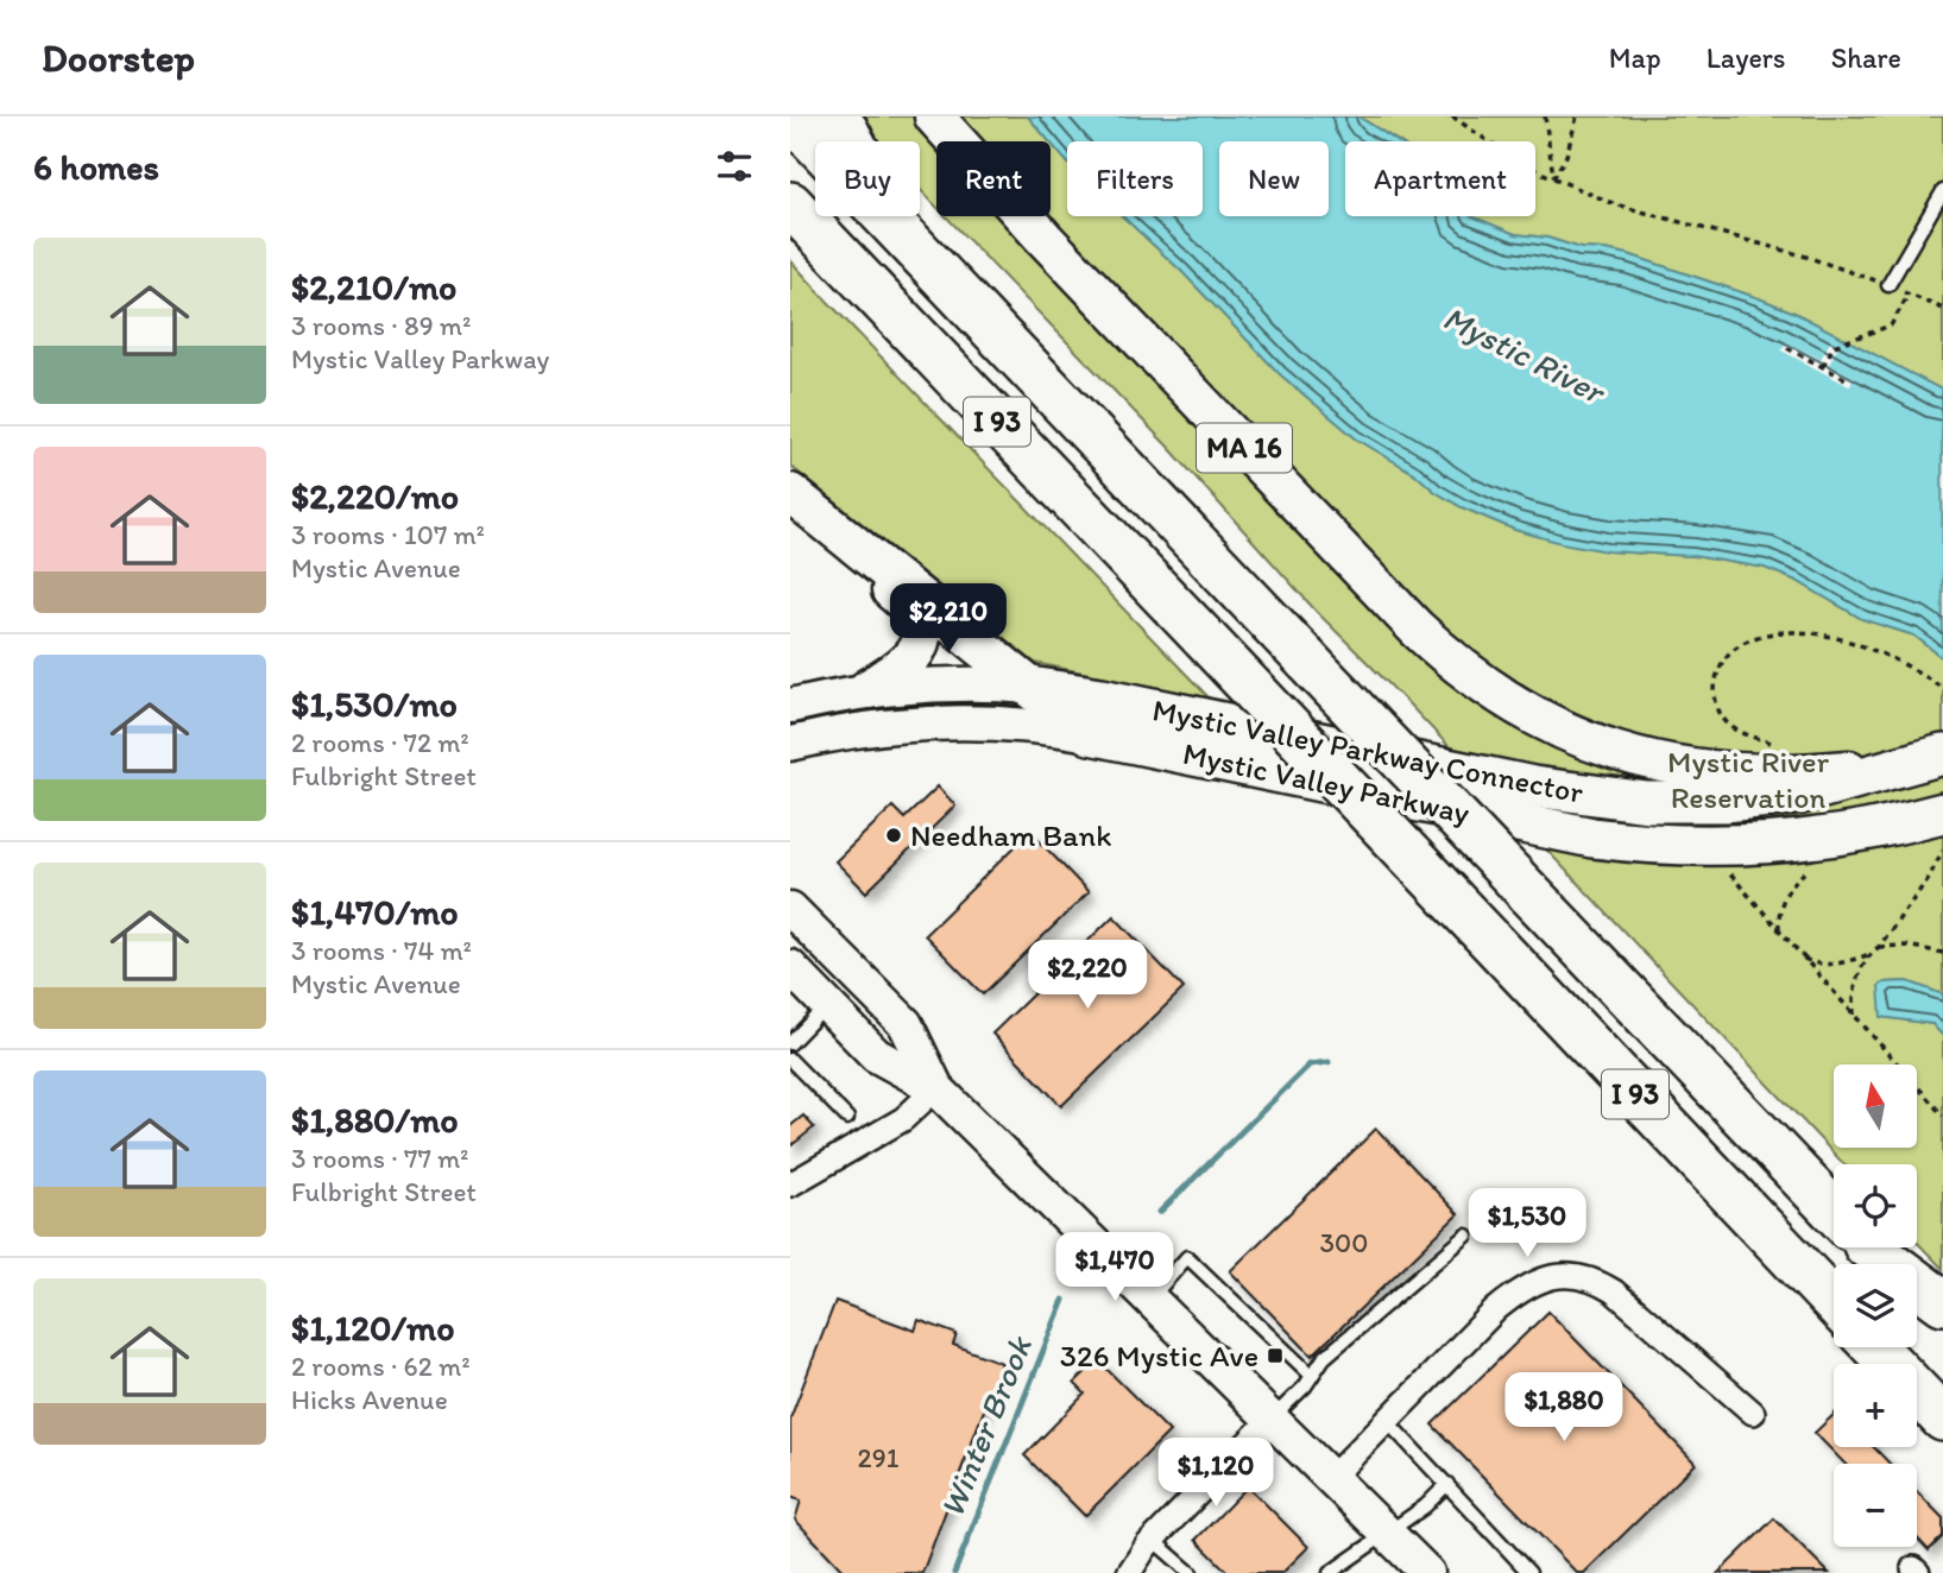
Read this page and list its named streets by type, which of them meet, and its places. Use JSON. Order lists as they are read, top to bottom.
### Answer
{
  "streets": {
    "highway": ["I 93", "Mystic Valley Parkway Connector", "Mystic Valley Parkway"],
    "main road": ["MA 16"]
  },
  "crossings": [
    ["MA 16", "Mystic Valley Parkway Connector"],
    ["Mystic Valley Parkway Connector", "Mystic Valley Parkway"]
  ],
  "water": ["Mystic River", "Winter Brook"],
  "parks": ["Mystic River Reservation"],
  "places": {
    "other": ["Needham Bank"],
    "transit": ["326 Mystic Ave"]
  },
  "house_numbers": ["300", "291"],
  "north": "top",
  "page": {
    "header": "Doorstep",
    "nav": ["Map", "Layers", "Share"],
    "heading": "6 homes",
    "chip": [
      "Buy",
      "Rent",
      "Filters",
      "New",
      "Apartment"
    ],
    "list": [
      {
        "name": "$2,210/mo",
        "note": "3 rooms · 89 m² · Mystic Valley Parkway"
      },
      {
        "name": "$2,220/mo",
        "note": "3 rooms · 107 m² · Mystic Avenue"
      },
      {
        "name": "$1,530/mo",
        "note": "2 rooms · 72 m² · Fulbright Street"
      },
      {
        "name": "$1,470/mo",
        "note": "3 rooms · 74 m² · Mystic Avenue"
      },
      {
        "name": "$1,880/mo",
        "note": "3 rooms · 77 m² · Fulbright Street"
      },
      {
        "name": "$1,120/mo",
        "note": "2 rooms · 62 m² · Hicks Avenue"
      }
    ],
    "price": [
      "$2,210",
      "$2,220",
      "$1,530",
      "$1,470",
      "$1,880",
      "$1,120"
    ],
    "map_buttons": ["+", "−"]
  }
}
